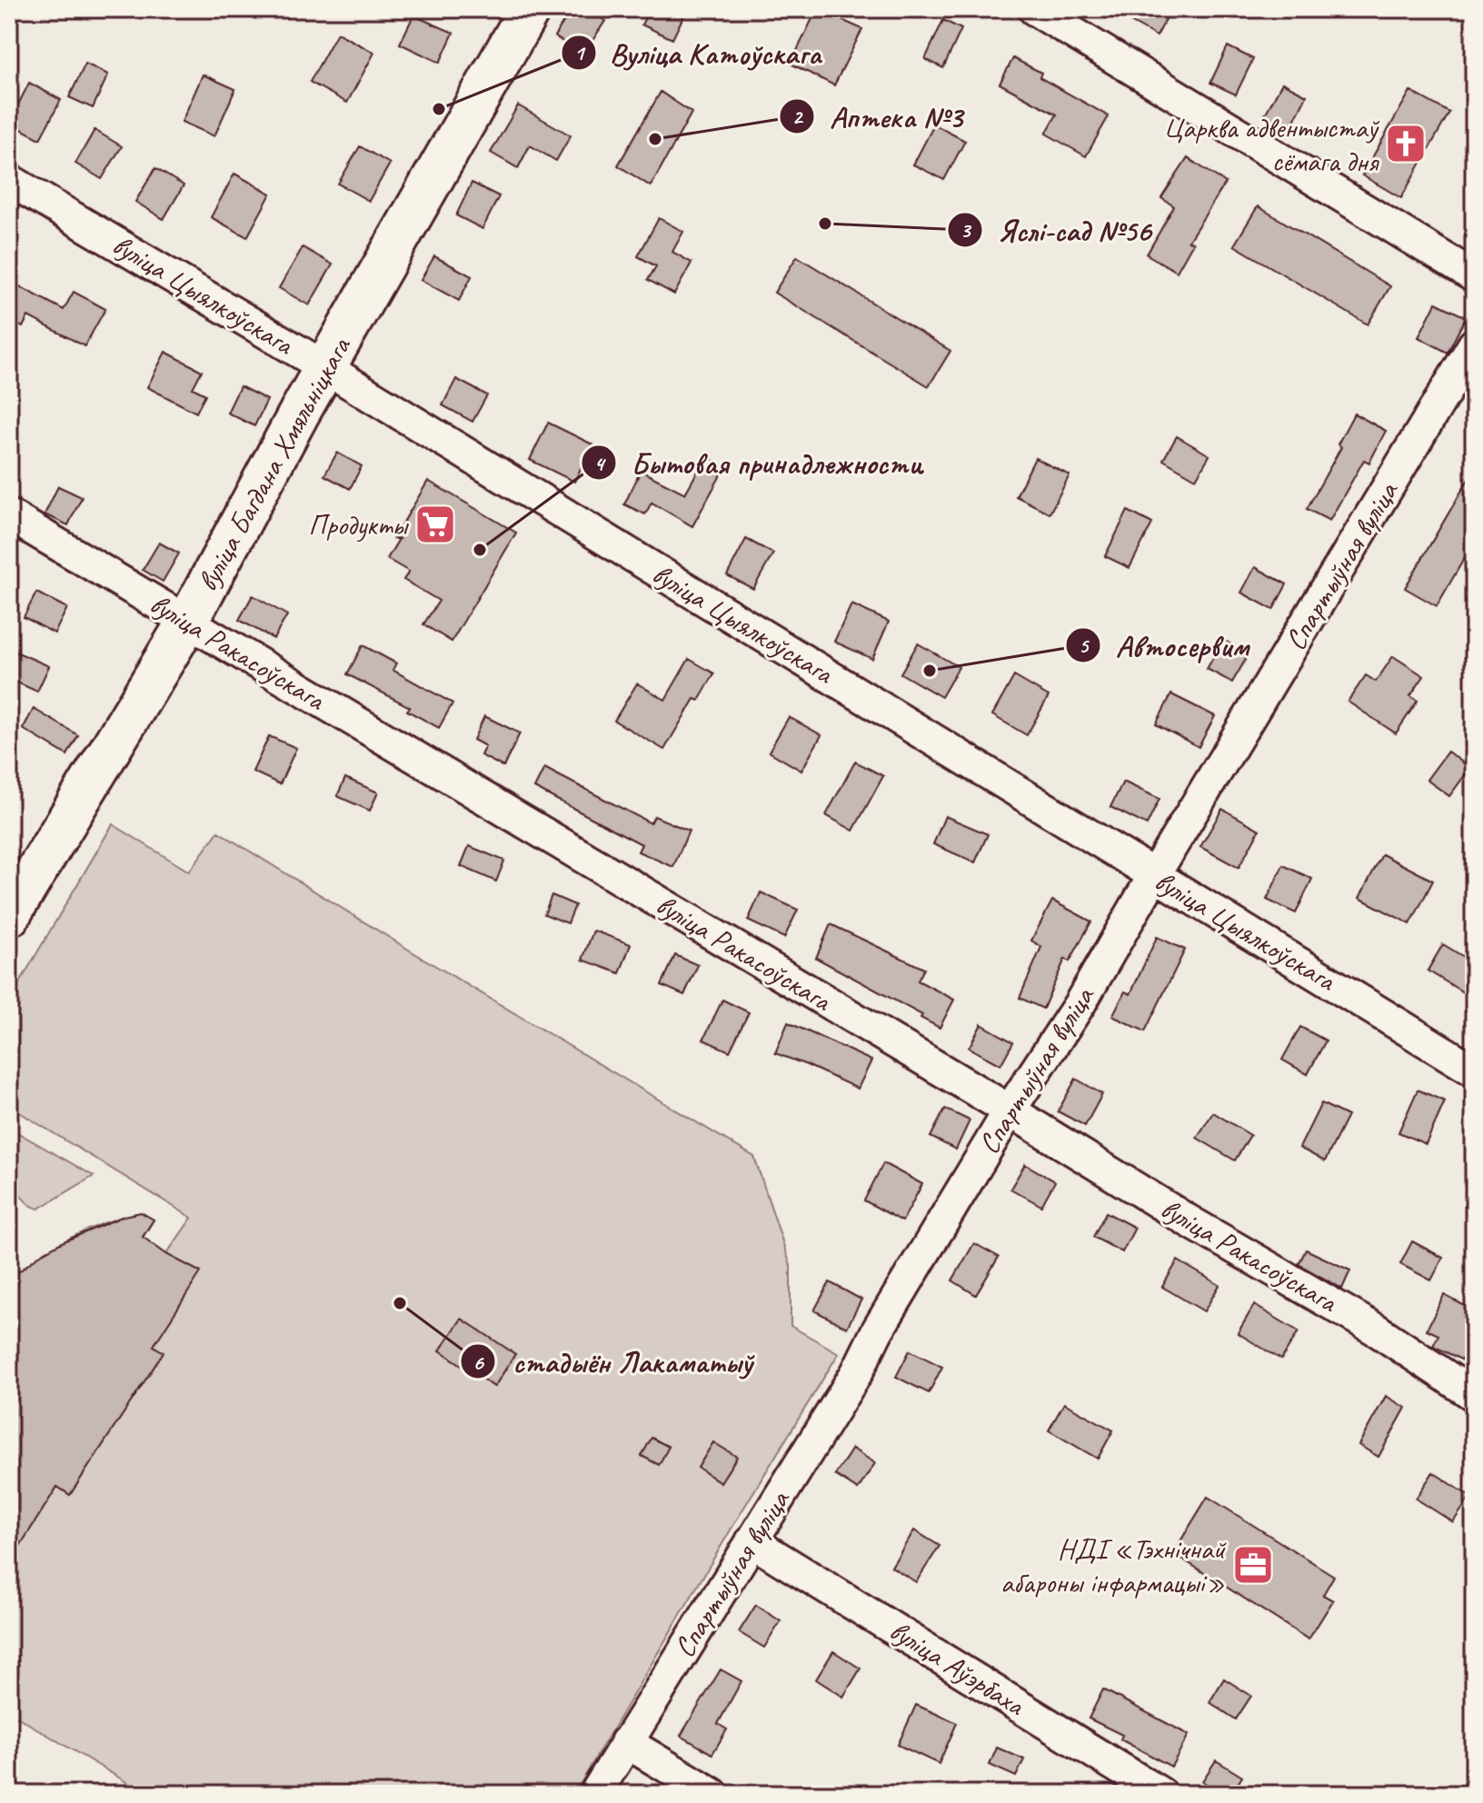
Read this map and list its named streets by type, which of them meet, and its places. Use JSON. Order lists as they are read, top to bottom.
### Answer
{
  "streets": {
    "main road": ["вуліца Багдана Хмяльніцкага"],
    "street": [
      "вуліца Цыялкоўскага",
      "Спартыўная вуліца",
      "вуліца Ракасоўскага",
      "вуліца Аўэрбаха"
    ]
  },
  "crossings": [
    ["вуліца Цыялкоўскага", "вуліца Багдана Хмяльніцкага"],
    ["вуліца Цыялкоўскага", "Спартыўная вуліца"],
    ["вуліца Багдана Хмяльніцкага", "вуліца Ракасоўскага"],
    ["Спартыўная вуліца", "вуліца Ракасоўскага"],
    ["Спартыўная вуліца", "вуліца Аўэрбаха"]
  ],
  "places": {
    "other": [
      "Вуліца Катоўскага",
      "Аптека №3",
      "Яслі-сад №56",
      "Бытовая принадлежности",
      "Автосервим",
      "стадыён Лакаматыў"
    ],
    "church": ["Царква адвентыстаў сёмага дня"],
    "supermarket": ["Продукты"],
    "office": ["НДІ «Тэхнічнай абароны інфармацыі»"]
  }
}
